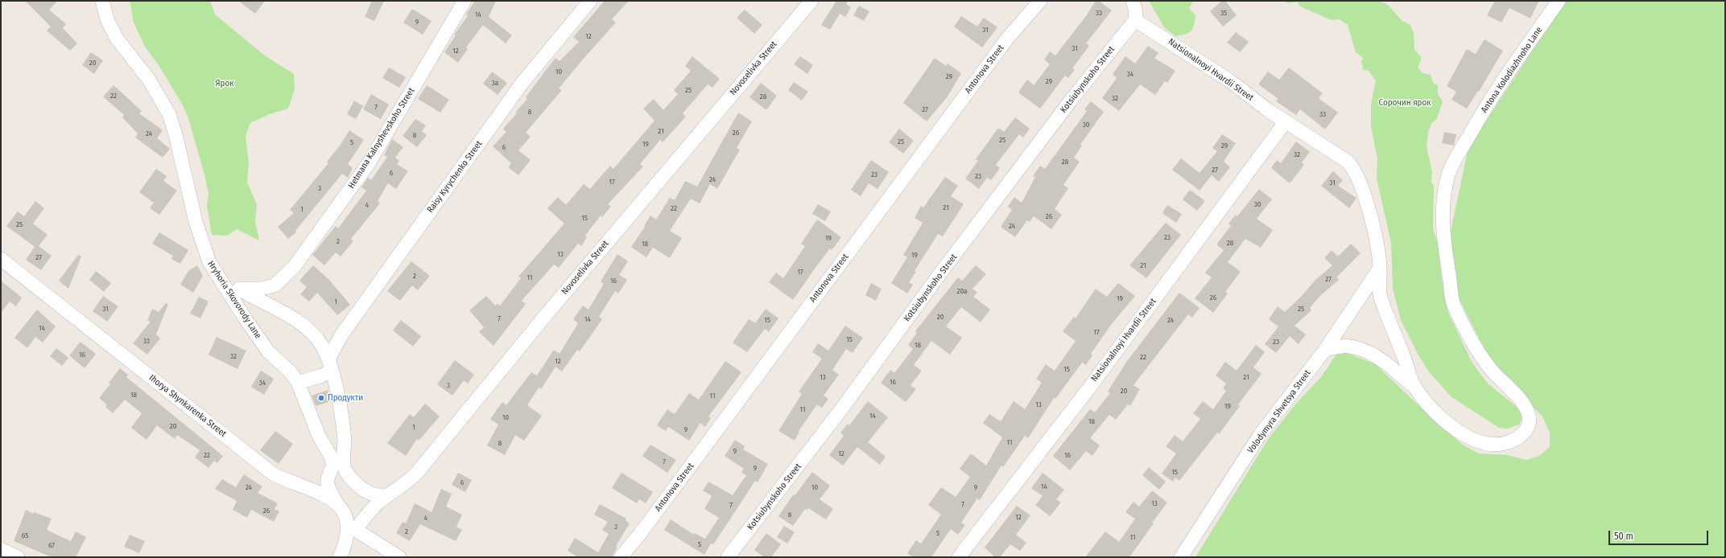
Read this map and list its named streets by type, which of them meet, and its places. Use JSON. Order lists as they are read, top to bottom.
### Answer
{
  "streets": {
    "street": [
      "Novoselivka Street",
      "Antonova Street",
      "Natsionalnoyi Hvardii Street",
      "Antona Kolodiazhnoho Lane",
      "Kotsiubynskoho Street",
      "Hetmana Kalnyshevskoho Street",
      "Raisy Kyrychenko Street",
      "Hryhoria Skovorody Lane",
      "Ihorya Shynkarenka Street",
      "Volodymyra Shvetsya Street"
    ]
  },
  "crossings": [
    ["Novoselivka Street", "Ihorya Shynkarenka Street"],
    ["Natsionalnoyi Hvardii Street", "Antona Kolodiazhnoho Lane"],
    ["Natsionalnoyi Hvardii Street", "Kotsiubynskoho Street"],
    ["Natsionalnoyi Hvardii Street", "Volodymyra Shvetsya Street"],
    ["Antona Kolodiazhnoho Lane", "Volodymyra Shvetsya Street"],
    ["Hryhoria Skovorody Lane", "Ihorya Shynkarenka Street"]
  ],
  "parks": ["Ярок", "Сорочин ярок"],
  "places": ["Продукти"],
  "house_numbers": [
    "33",
    "35",
    "14",
    "9",
    "31",
    "12",
    "31",
    "12",
    "20",
    "10",
    "34",
    "29",
    "29",
    "3а",
    "25",
    "22",
    "28",
    "32",
    "7",
    "27",
    "8",
    "33",
    "30",
    "21",
    "26",
    "24",
    "8",
    "25",
    "25",
    "5",
    "19",
    "29",
    "6",
    "32",
    "28",
    "27",
    "6",
    "23",
    "23",
    "24",
    "17",
    "31",
    "3",
    "30",
    "4",
    "21",
    "22",
    "1",
    "26",
    "15",
    "25",
    "24",
    "23",
    "19",
    "2",
    "28",
    "18",
    "13",
    "19",
    "27",
    "21",
    "17",
    "2",
    "11",
    "27",
    "16",
    "20а",
    "26",
    "19",
    "1",
    "31",
    "25",
    "20",
    "7",
    "14",
    "15",
    "24",
    "14",
    "17",
    "15",
    "33",
    "23",
    "18",
    "16",
    "32",
    "22",
    "12",
    "15",
    "13",
    "21",
    "16",
    "34",
    "3",
    "20",
    "18",
    "11",
    "13",
    "19",
    "11",
    "14",
    "10",
    "18",
    "20",
    "1",
    "9",
    "11",
    "8",
    "9",
    "12",
    "22",
    "16",
    "7",
    "9",
    "15",
    "6",
    "14",
    "24",
    "10",
    "9",
    "13",
    "7",
    "7",
    "26",
    "8",
    "12",
    "4",
    "3",
    "2",
    "5",
    "65",
    "11",
    "5",
    "67"
  ],
  "scale_bar": "50 m"
}
